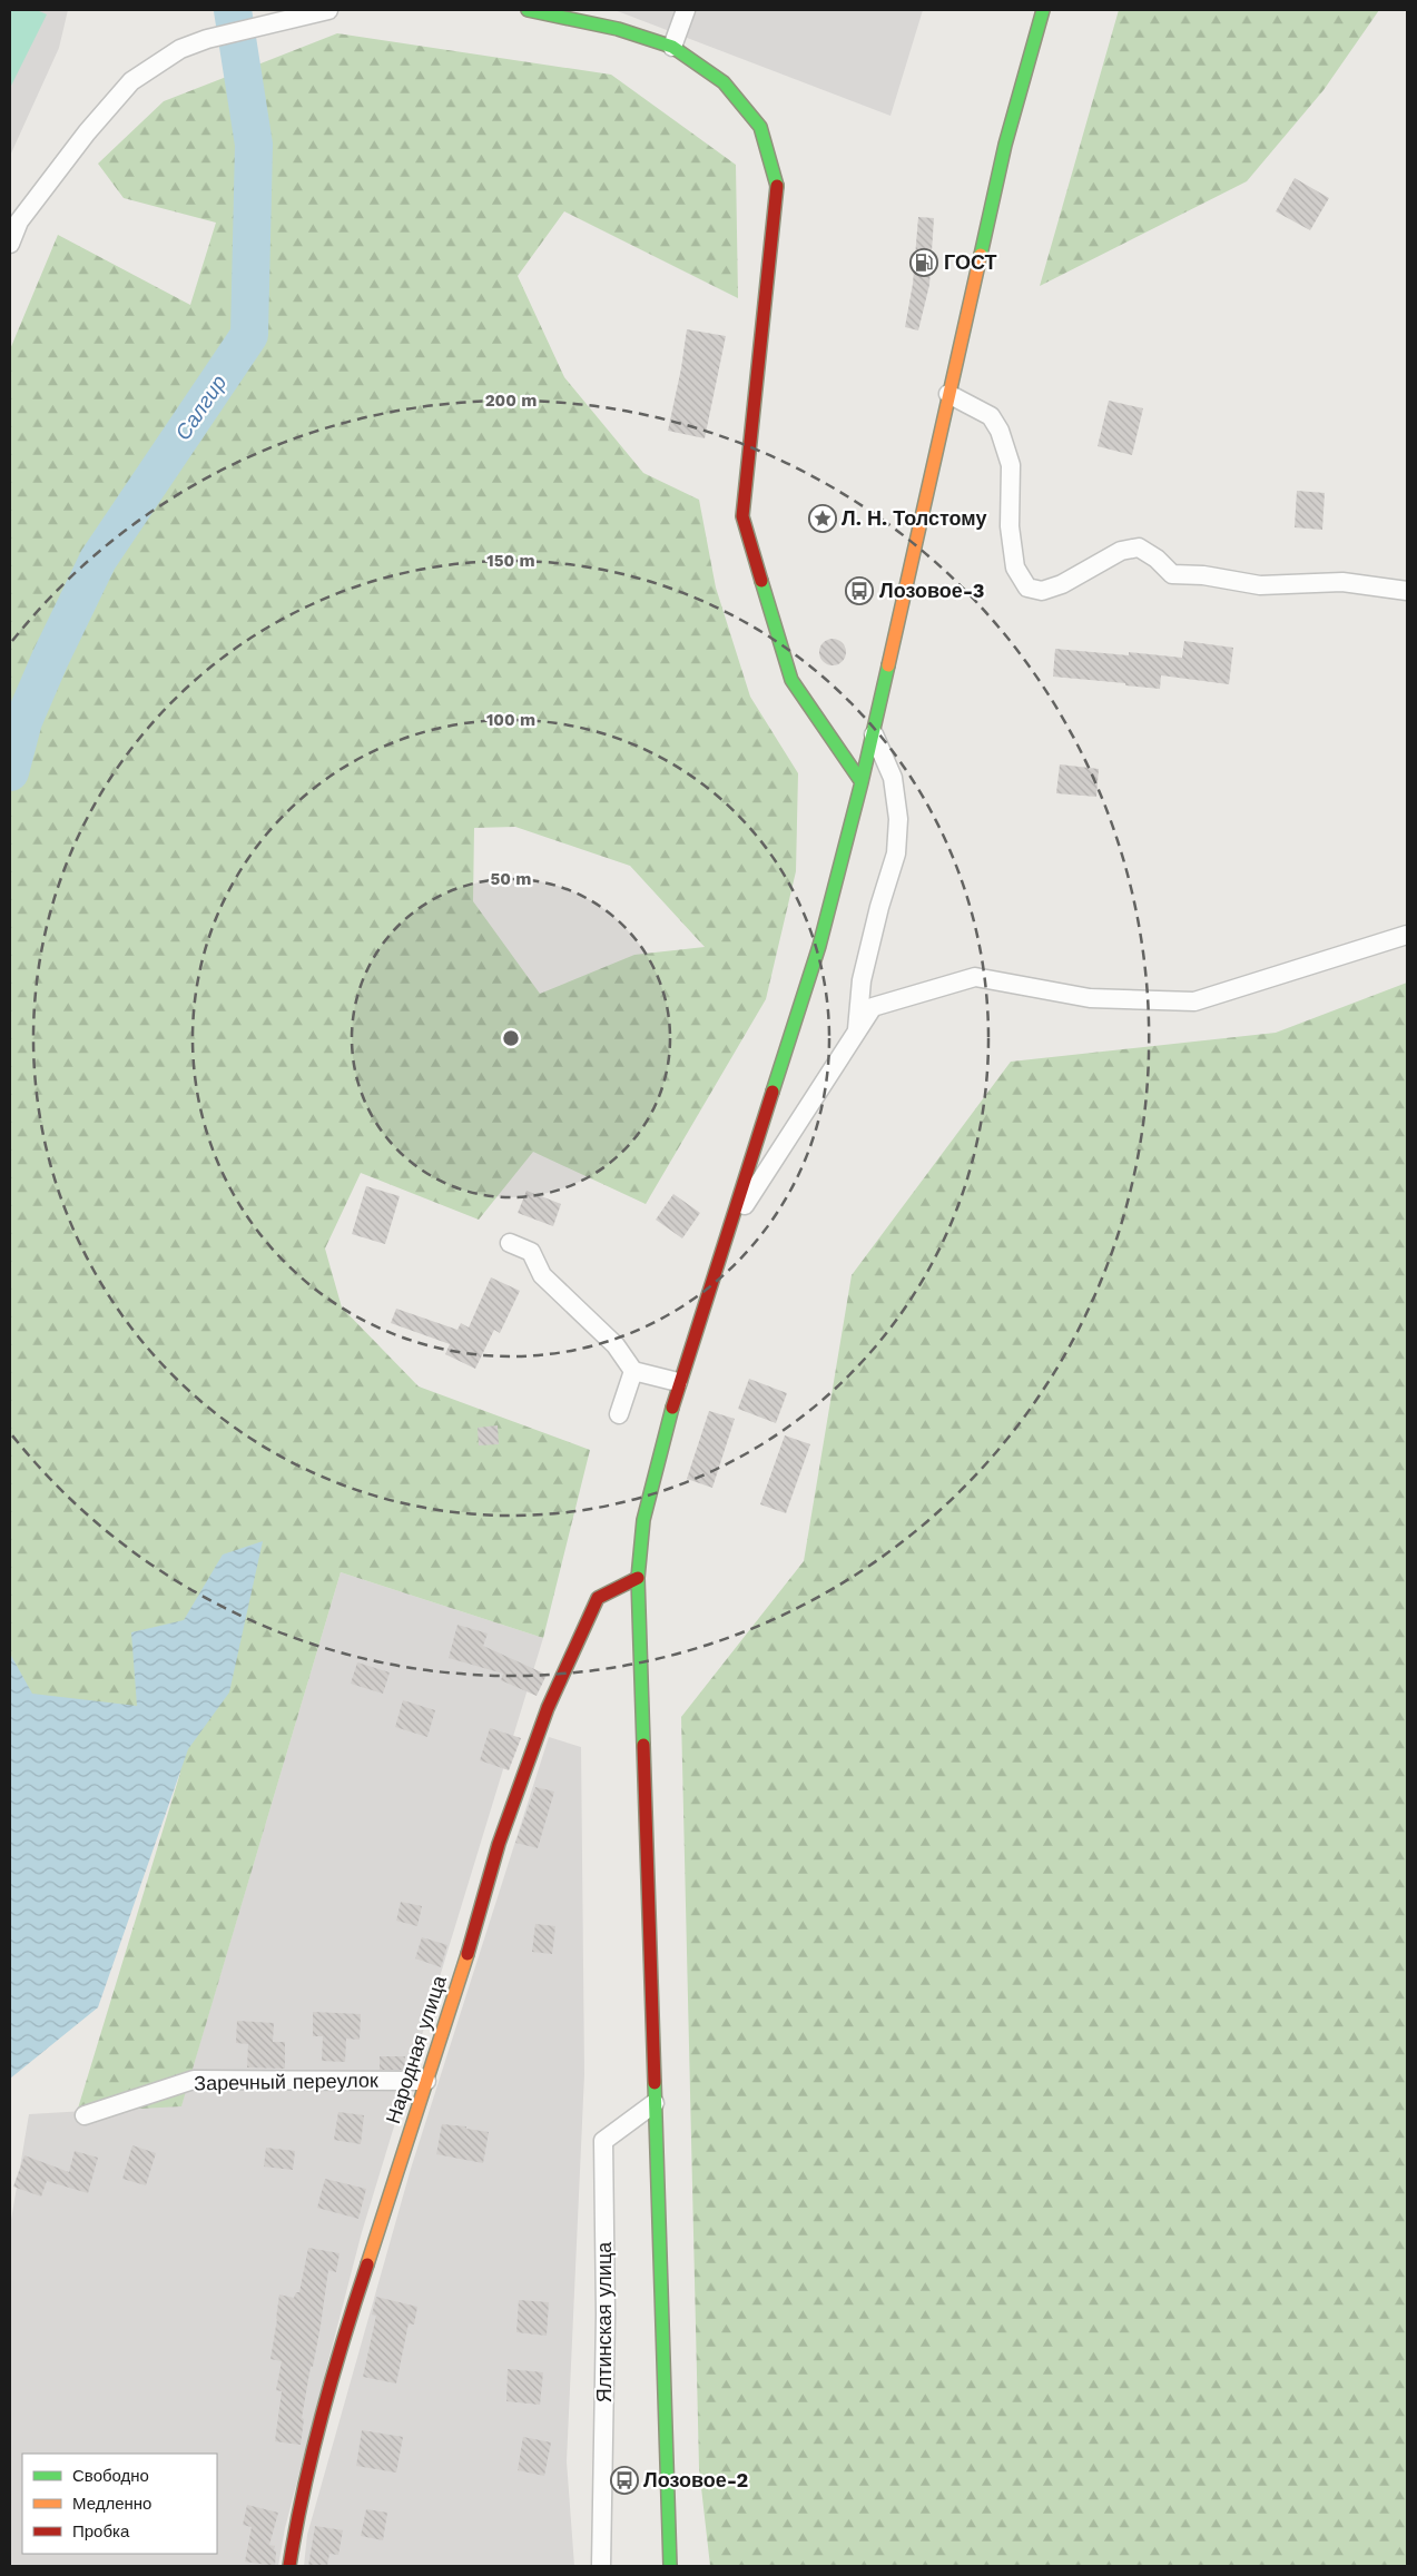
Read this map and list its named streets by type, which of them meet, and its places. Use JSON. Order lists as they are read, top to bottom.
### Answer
{
  "streets": {
    "main road": ["Народная улица"],
    "street": ["Заречный переулок", "Ялтинская улица"]
  },
  "crossings": [
    ["Народная улица", "Заречный переулок"]
  ],
  "water": ["Салгир"],
  "places": {
    "fuel station": ["ГОСТ"],
    "place": ["Л. Н. Толстому"],
    "bus stop": ["Лозовое-3", "Лозовое-2"]
  },
  "legend": ["Свободно", "Медленно", "Пробка"],
  "rings": [
    "200 m",
    "150 m",
    "100 m",
    "50 m"
  ]
}
